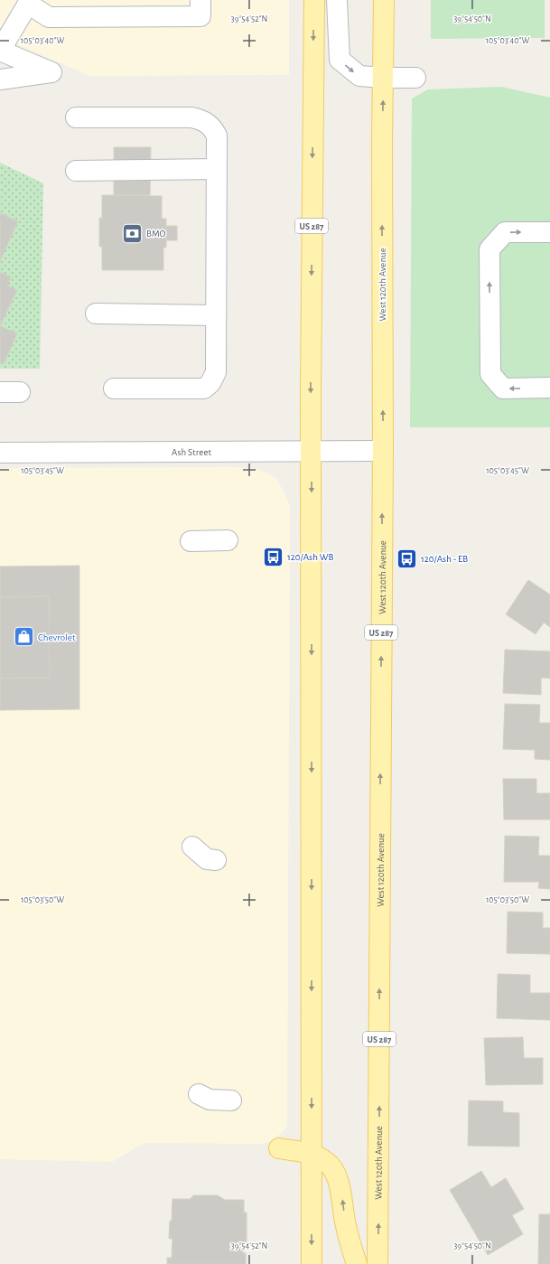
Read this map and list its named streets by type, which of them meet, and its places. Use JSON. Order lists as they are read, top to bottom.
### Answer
{
  "streets": {
    "main road": ["US 287", "West 120th Avenue"],
    "street": ["Ash Street"]
  },
  "crossings": [
    ["US 287", "Ash Street"],
    ["West 120th Avenue", "Ash Street"]
  ],
  "places": {
    "bank": ["BMO"],
    "bus stop": ["120/Ash WB", "120/Ash - EB"],
    "shop": ["Chevrolet"]
  },
  "coordinates": [
    "39°54'52\"N",
    "39°54'50\"N",
    "105°03'40\"W",
    "105°03'45\"W",
    "105°03'50\"W"
  ]
}
